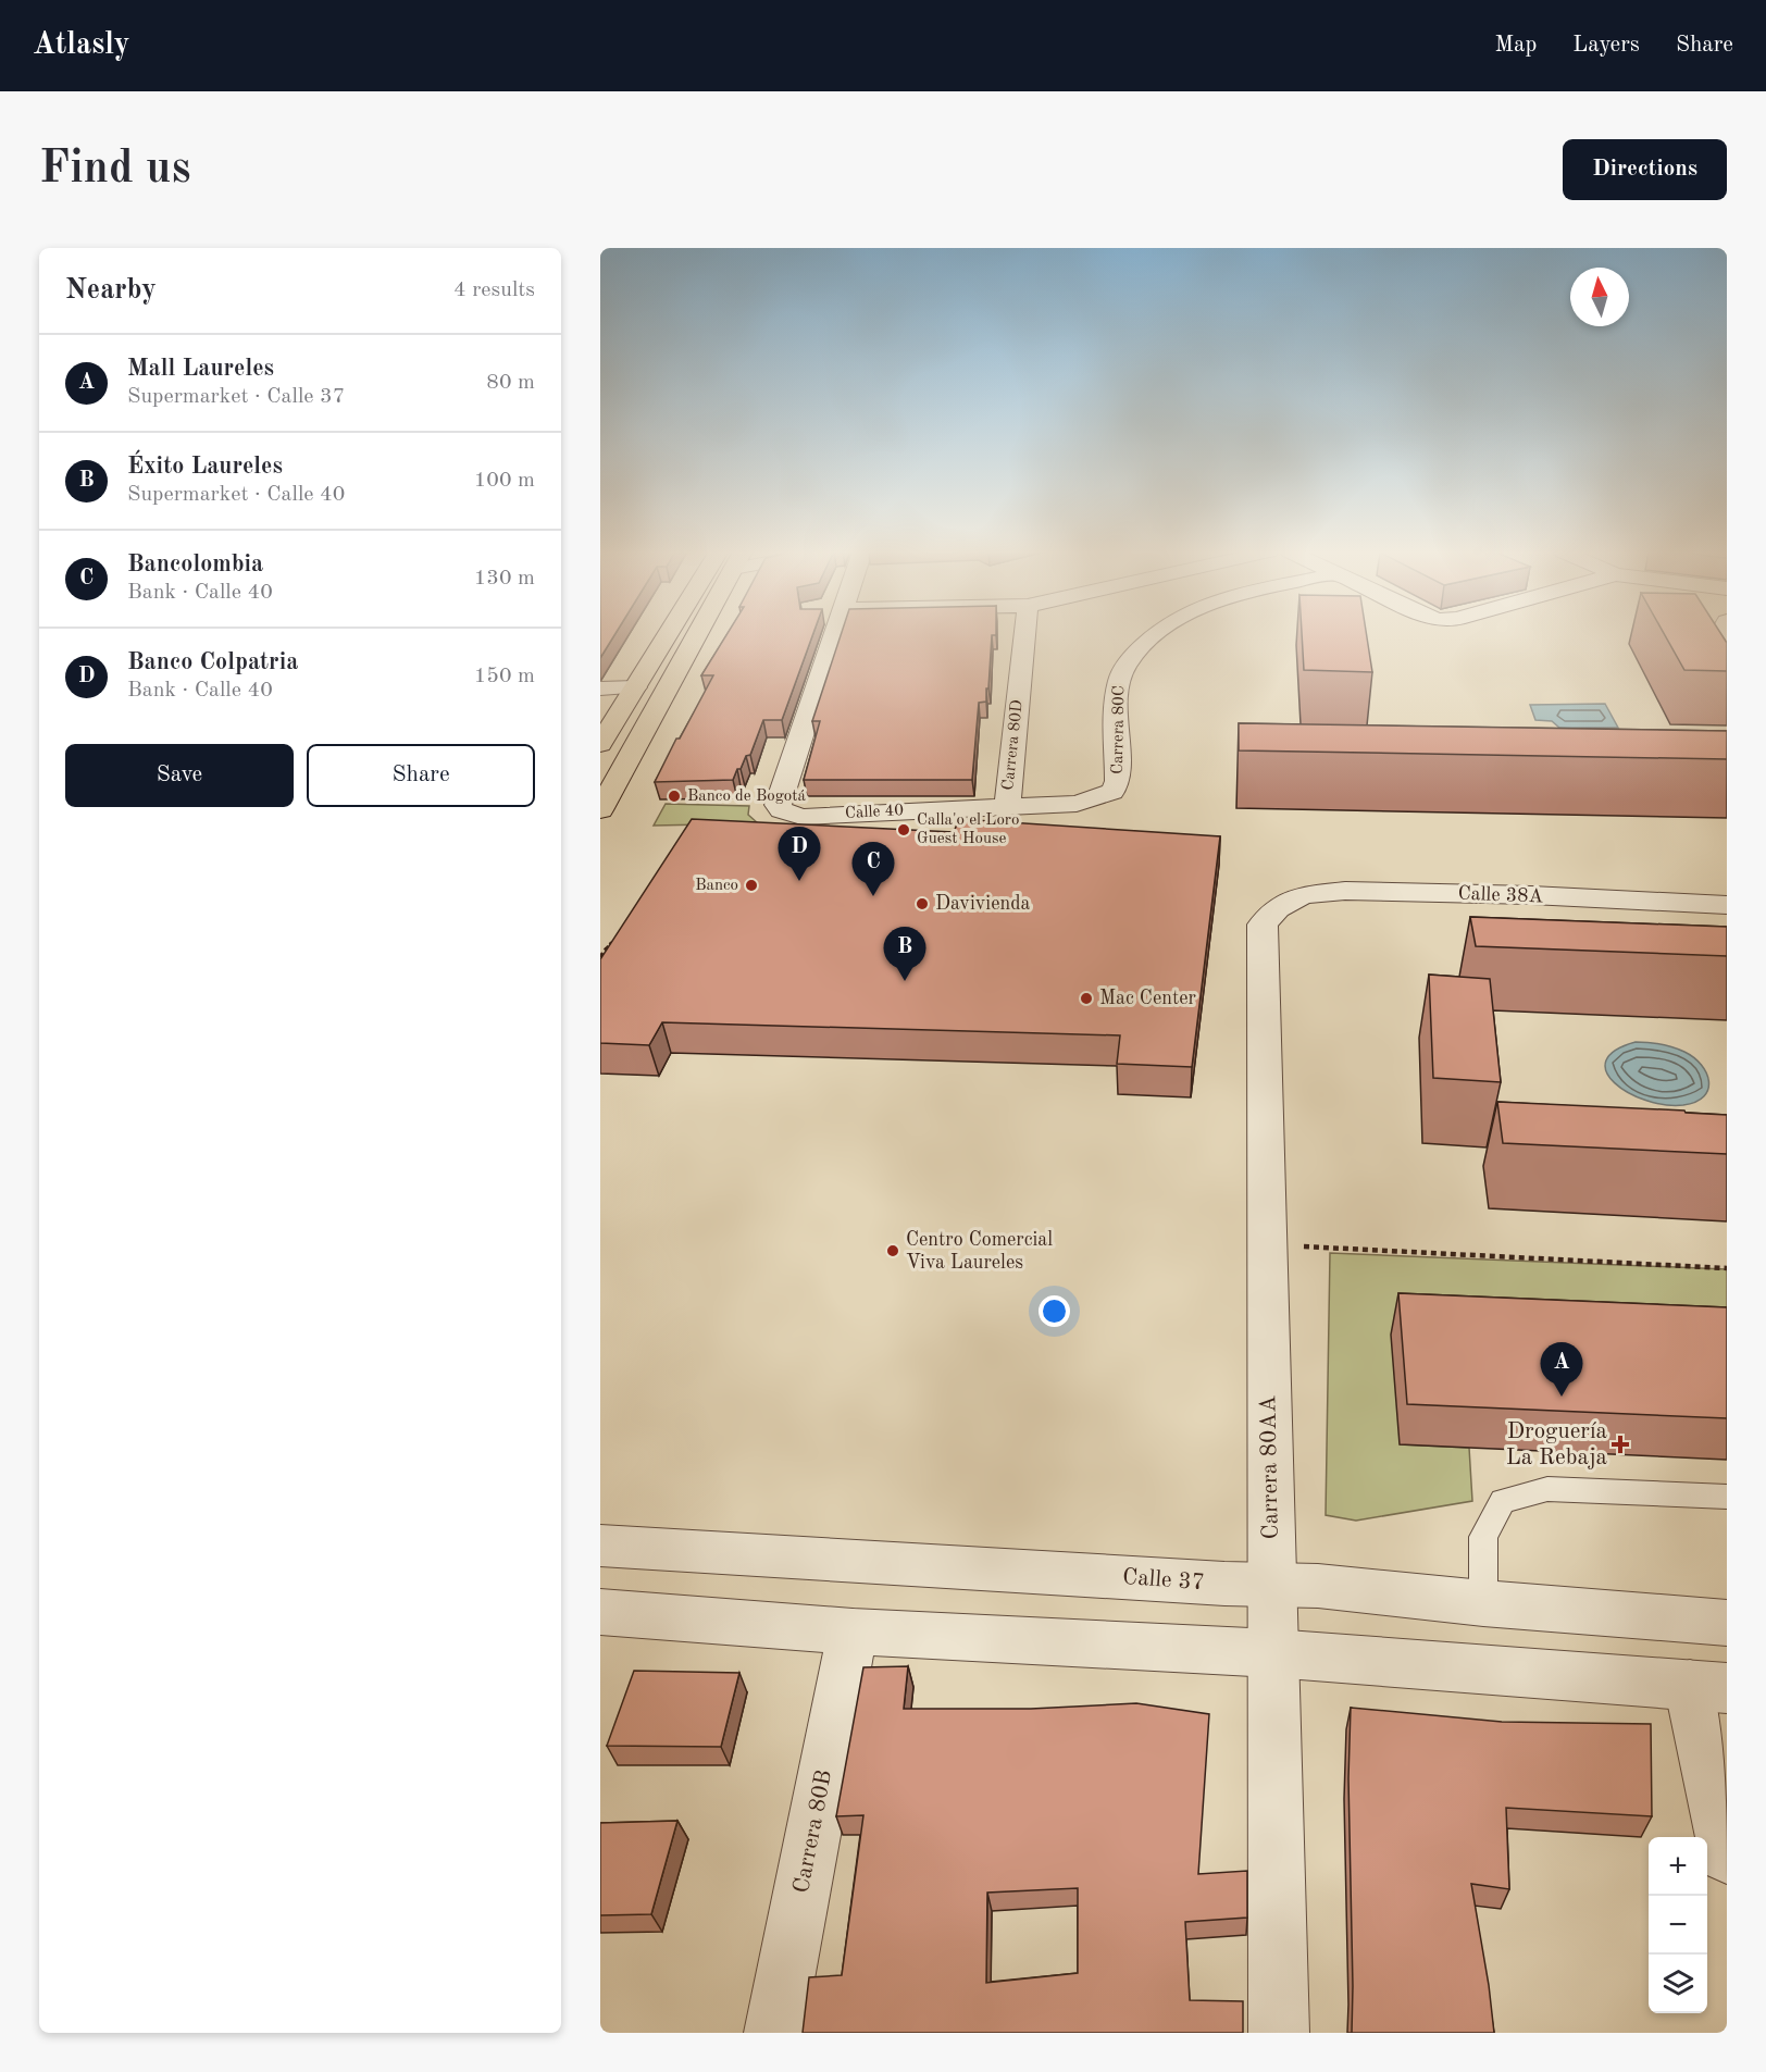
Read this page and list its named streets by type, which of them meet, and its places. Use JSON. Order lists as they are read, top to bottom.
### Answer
{
  "streets": {
    "street": [
      "Carrera 80C",
      "Carrera 80D",
      "Calle 40",
      "Calle 38A",
      "Carrera 80AA",
      "Calle 37",
      "Carrera 80B"
    ]
  },
  "crossings": [
    ["Carrera 80C", "Carrera 80D"],
    ["Carrera 80C", "Calle 40"],
    ["Carrera 80D", "Calle 40"],
    ["Calle 38A", "Carrera 80AA"],
    ["Carrera 80AA", "Calle 37"]
  ],
  "places": {
    "other": [
      "Banco de Bogotá",
      "Calla'o el Loro Guest House",
      "Banco",
      "Davivienda",
      "Mac Center",
      "Centro Comercial Viva Laureles"
    ],
    "health": ["Droguería La Rebaja"]
  },
  "north": "top",
  "page": {
    "header": "Atlasly",
    "nav": ["Map", "Layers", "Share"],
    "buttons": [
      "Directions",
      ["Save", "Share"]
    ],
    "title": "Find us",
    "heading": ["Nearby", "4 results"],
    "list": [
      {
        "mark": "A",
        "name": "Mall Laureles",
        "note": "Supermarket · Calle 37",
        "value": "80 m"
      },
      {
        "mark": "B",
        "name": "Éxito Laureles",
        "note": "Supermarket · Calle 40",
        "value": "100 m"
      },
      {
        "mark": "C",
        "name": "Bancolombia",
        "note": "Bank · Calle 40",
        "value": "130 m"
      },
      {
        "mark": "D",
        "name": "Banco Colpatria",
        "note": "Bank · Calle 40",
        "value": "150 m"
      }
    ],
    "pins": [
      "D",
      "C",
      "B",
      "A"
    ],
    "map_buttons": ["+", "−"]
  }
}
